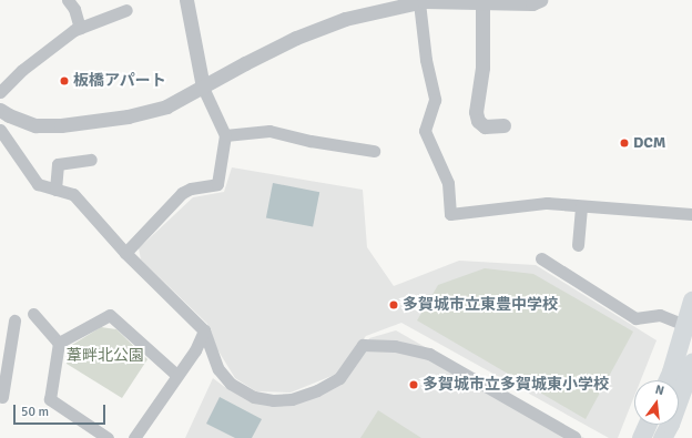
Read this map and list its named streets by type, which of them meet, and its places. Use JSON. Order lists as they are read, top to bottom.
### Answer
{
  "parks": ["葦畔北公園"],
  "places": [
    "板橋アパート",
    "DCM",
    "多賀城市立東豊中学校",
    "多賀城市立多賀城東小学校"
  ],
  "scale_bar": "50 m",
  "north": "top"
}
